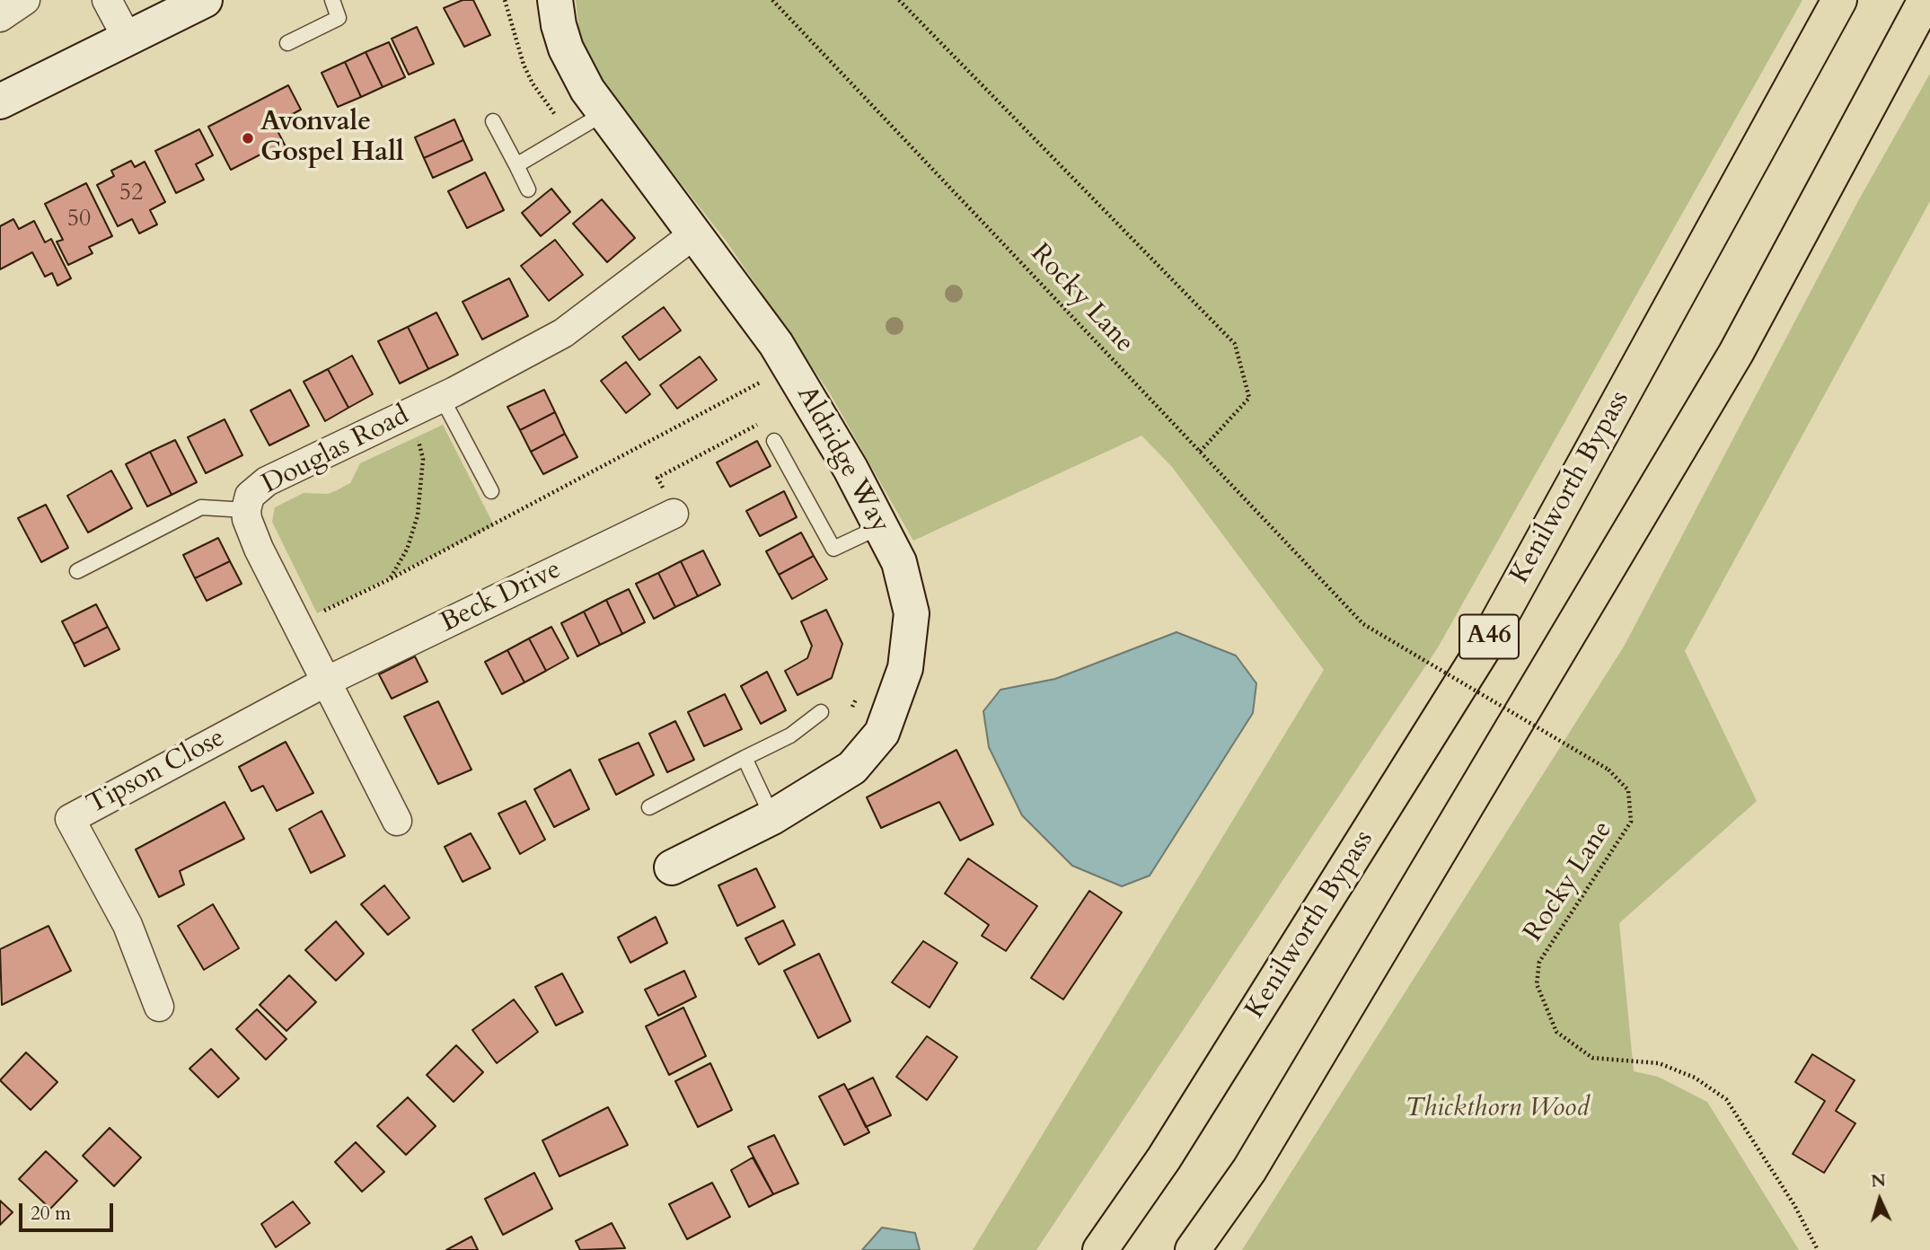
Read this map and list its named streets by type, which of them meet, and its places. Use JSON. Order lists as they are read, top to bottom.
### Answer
{
  "streets": {
    "highway": ["Kenilworth Bypass", "A46"],
    "street": [
      "Douglas Road",
      "Aldridge Way",
      "Beck Drive",
      "Tipson Close"
    ],
    "path": ["Rocky Lane"]
  },
  "crossings": [
    ["Douglas Road", "Aldridge Way"],
    ["Douglas Road", "Beck Drive"],
    ["Douglas Road", "Tipson Close"],
    ["Beck Drive", "Tipson Close"]
  ],
  "parks": ["Thickthorn Wood"],
  "places": ["Avonvale Gospel Hall"],
  "house_numbers": ["52", "50"],
  "scale_bar": "20 m",
  "north": "top"
}
